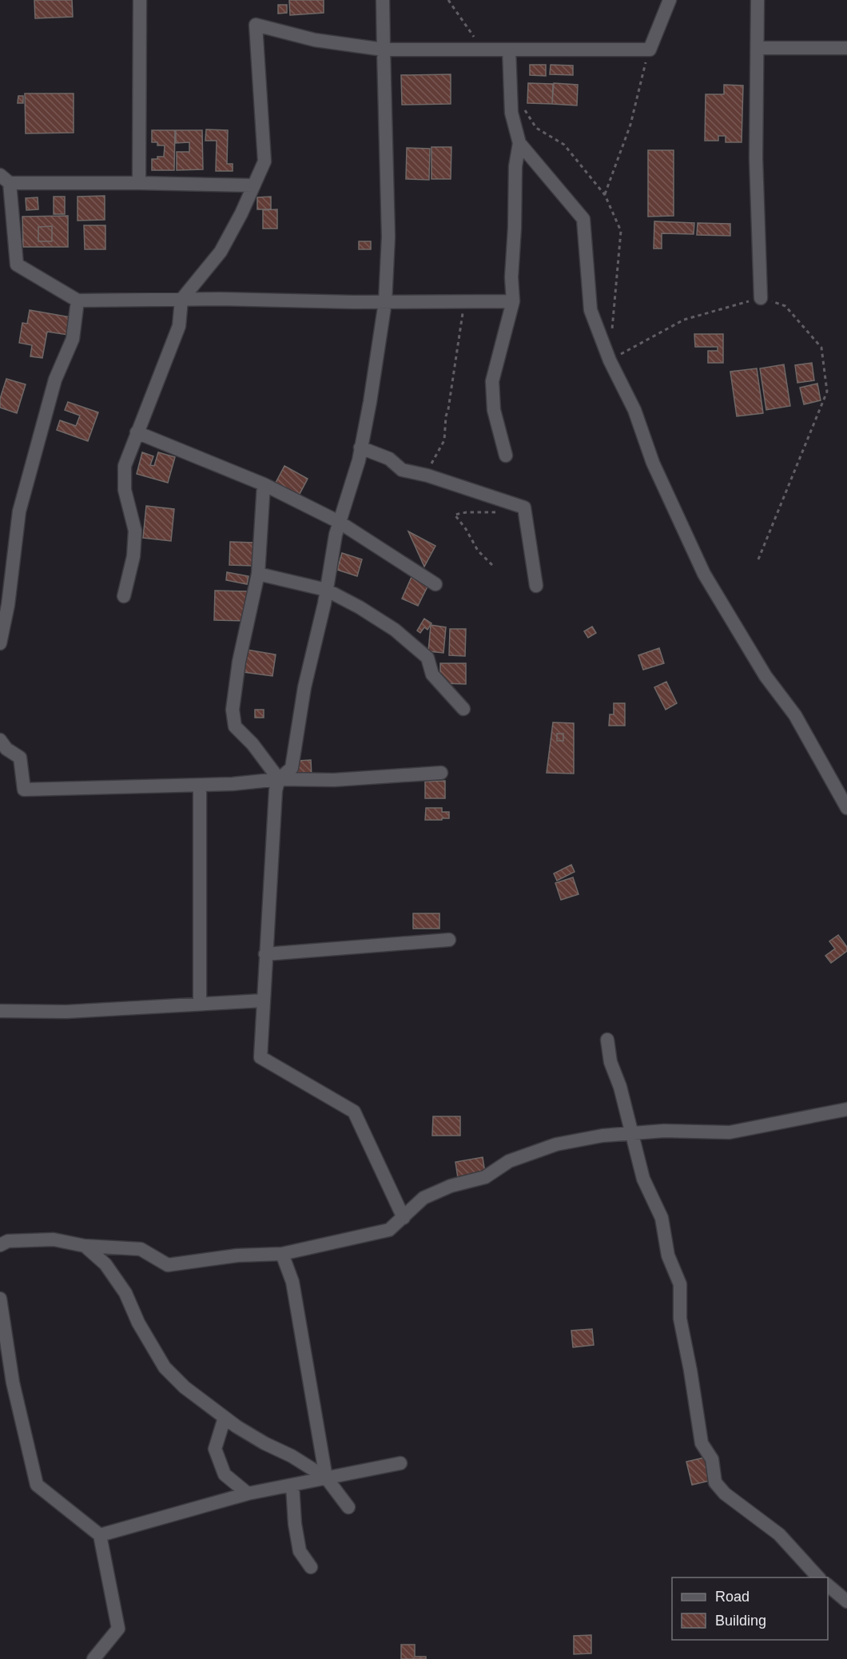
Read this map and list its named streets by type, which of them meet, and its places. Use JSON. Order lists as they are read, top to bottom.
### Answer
{
  "legend": ["Road", "Building"]
}
